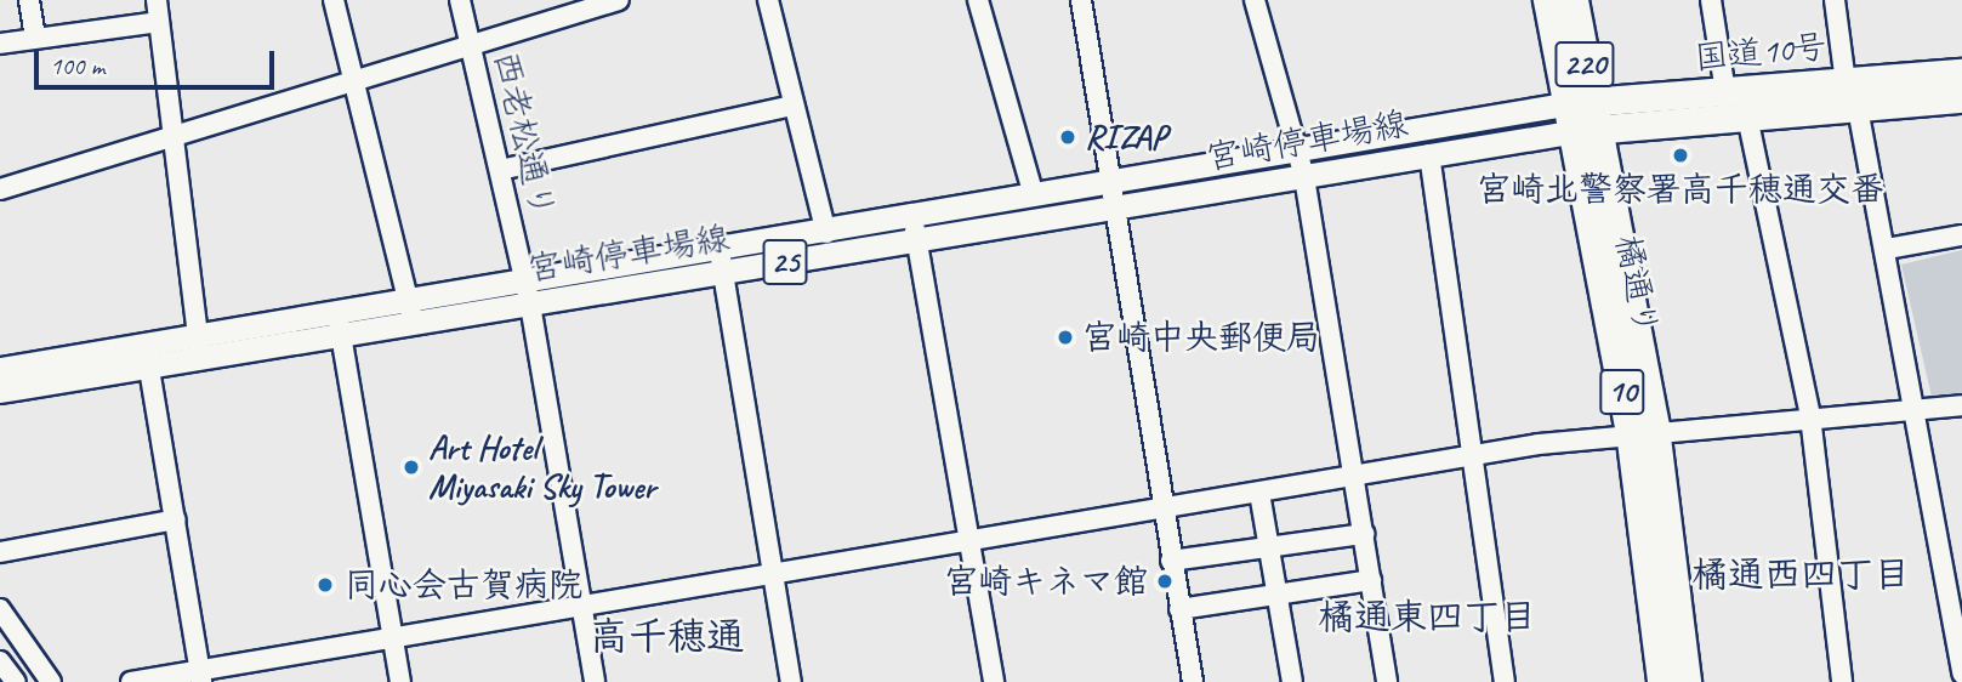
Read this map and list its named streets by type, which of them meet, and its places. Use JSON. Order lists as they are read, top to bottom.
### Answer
{
  "streets": {
    "highway": [
      "国道10号",
      "220",
      "橘通り",
      "10"
    ],
    "main road": ["宮崎停車場線", "25"],
    "street": ["西老松通り"]
  },
  "crossings": [
    ["国道10号", "220"],
    ["国道10号", "宮崎停車場線"],
    ["国道10号", "橘通り"],
    ["220", "宮崎停車場線"],
    ["220", "橘通り"],
    ["西老松通り", "宮崎停車場線"],
    ["宮崎停車場線", "橘通り"]
  ],
  "districts": ["橘通西四丁目", "橘通東四丁目", "高千穂通"],
  "places": [
    "RIZAP",
    "宮崎北警察署高千穂通交番",
    "宮崎中央郵便局",
    "Art Hotel Miyasaki Sky Tower",
    "宮崎キネマ館",
    "同心会古賀病院"
  ],
  "scale_bar": "100 m"
}
